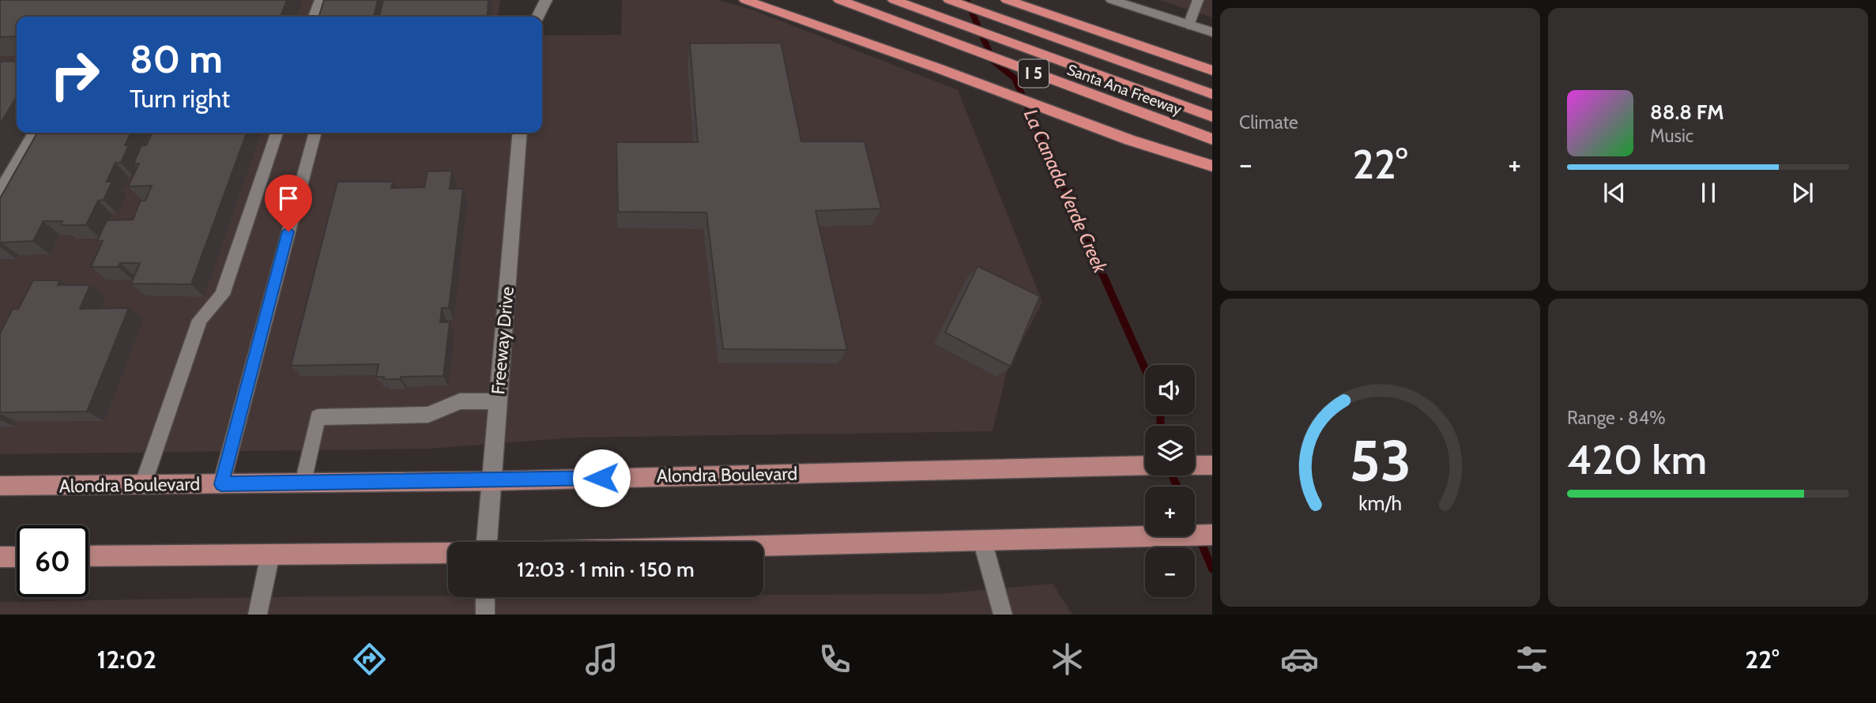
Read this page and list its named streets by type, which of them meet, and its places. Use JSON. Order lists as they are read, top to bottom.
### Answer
{
  "streets": {
    "highway": ["I 5", "Santa Ana Freeway"],
    "main road": ["Alondra Boulevard"],
    "street": ["Freeway Drive"]
  },
  "crossings": [
    ["Freeway Drive", "Alondra Boulevard"]
  ],
  "water": ["La Canada Verde Creek"],
  "page": {
    "tile": [
      "Climate",
      ["Range · 84%", "420 km"]
    ],
    "turn": ["80 m", "Turn right"],
    "song": ["88.8 FM", "Music"],
    "heat": ["−", "22°", "+"],
    "map_buttons": ["+", "−"],
    "limit": "60",
    "trip": "12:03 · 1 min · 150 m",
    "tabs": ["12:02", "22°"],
    "gauge": ["53", "km/h"]
  }
}
